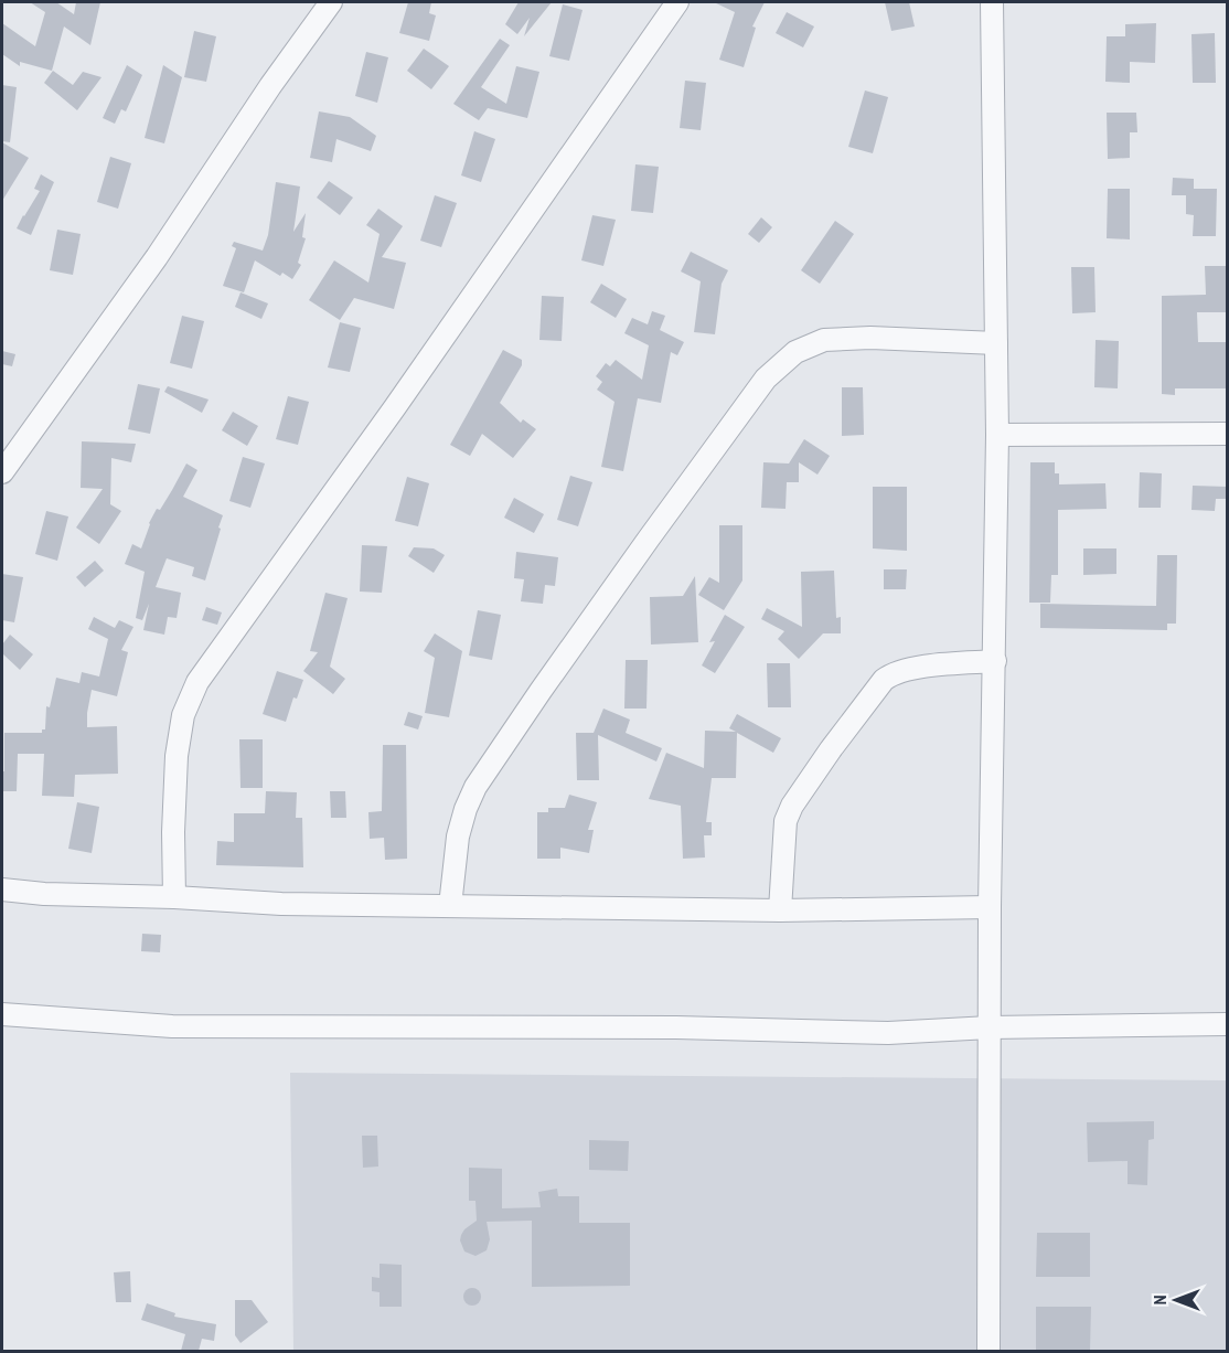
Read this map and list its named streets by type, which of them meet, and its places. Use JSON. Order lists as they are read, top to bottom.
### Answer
{
  "north": "left"
}
